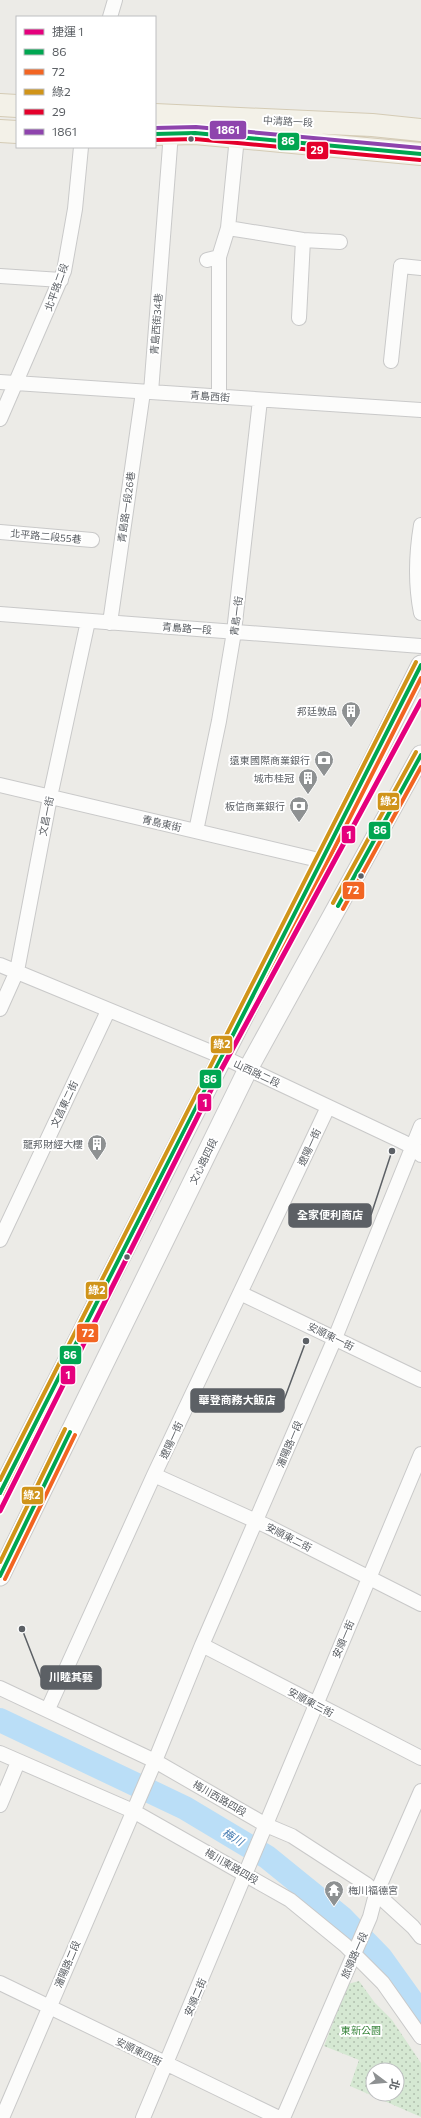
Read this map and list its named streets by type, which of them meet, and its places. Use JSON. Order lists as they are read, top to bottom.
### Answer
{
  "streets": {
    "main road": ["中清路一段", "文心路四段"],
    "street": [
      "北平路二段",
      "青島西街34巷",
      "青島西街",
      "青島路一段26巷",
      "北平路二段55巷",
      "青島一街",
      "青島路一段",
      "文昌一街",
      "青島東街",
      "山西路二段",
      "文昌東二街",
      "遼陽一街",
      "安順東一街",
      "瀋陽路一段",
      "安順東二街",
      "安順一街",
      "安順東三街",
      "梅川西路四段",
      "梅川東路四段",
      "旅順路一段",
      "瀋陽路二段",
      "安順二街",
      "安順東四街"
    ]
  },
  "crossings": [
    ["中清路一段", "青島西街34巷"],
    ["北平路二段", "青島西街"],
    ["青島西街34巷", "青島西街"],
    ["青島西街34巷", "青島路一段26巷"],
    ["青島西街", "青島路一段26巷"],
    ["青島西街", "青島一街"],
    ["青島路一段26巷", "青島路一段"],
    ["青島一街", "青島路一段"],
    ["青島一街", "青島東街"],
    ["青島路一段", "文昌一街"],
    ["文昌一街", "青島東街"],
    ["文昌一街", "山西路二段"],
    ["山西路二段", "文昌東二街"],
    ["山西路二段", "遼陽一街"],
    ["山西路二段", "文心路四段"],
    ["山西路二段", "瀋陽路一段"],
    ["遼陽一街", "安順東一街"],
    ["遼陽一街", "安順東二街"],
    ["遼陽一街", "梅川西路四段"],
    ["安順東一街", "瀋陽路一段"],
    ["瀋陽路一段", "安順東二街"],
    ["瀋陽路一段", "安順東三街"],
    ["瀋陽路一段", "梅川西路四段"],
    ["瀋陽路一段", "瀋陽路二段"],
    ["安順東二街", "安順一街"],
    ["安順一街", "安順東三街"],
    ["安順一街", "梅川西路四段"],
    ["安順一街", "安順二街"],
    ["梅川西路四段", "旅順路一段"],
    ["梅川西路四段", "瀋陽路二段"],
    ["梅川西路四段", "安順二街"],
    ["梅川東路四段", "旅順路一段"],
    ["梅川東路四段", "瀋陽路二段"],
    ["梅川東路四段", "安順二街"],
    ["瀋陽路二段", "安順東四街"],
    ["安順二街", "安順東四街"]
  ],
  "water": ["梅川"],
  "parks": ["東新公園"],
  "places": {
    "building": ["邦廷敦品", "城市桂冠", "龍邦財經大樓"],
    "bank": ["遠東國際商業銀行", "板信商業銀行"],
    "other": ["全家便利商店", "華登商務大飯店", "川睦其藝"],
    "temple": ["梅川福德宮"]
  },
  "lines": [
    "transit line 1861",
    "transit line 86",
    "transit line 29",
    "transit line 綠2",
    "transit line 72",
    "metro line 1"
  ],
  "legend": [
    "捷運 1",
    "86",
    "72",
    "綠2",
    "29",
    "1861"
  ],
  "north": "right"
}
